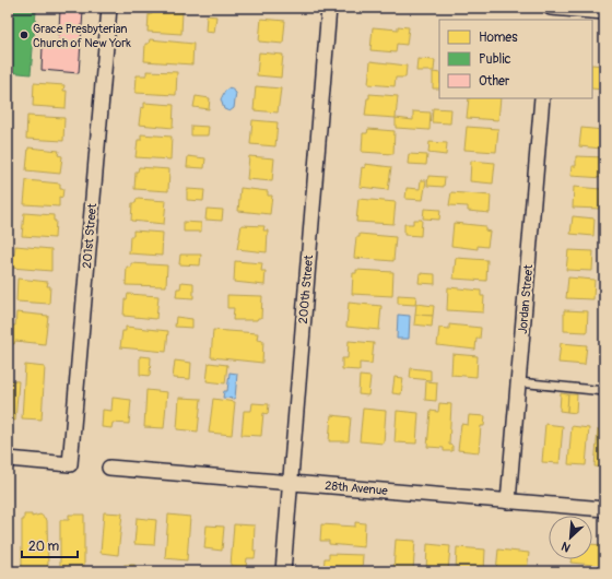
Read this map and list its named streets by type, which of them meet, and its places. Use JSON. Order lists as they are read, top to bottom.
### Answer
{
  "streets": {
    "street": [
      "201st Street",
      "200th Street",
      "Jordan Street",
      "28th Avenue"
    ]
  },
  "crossings": [
    ["200th Street", "28th Avenue"],
    ["Jordan Street", "28th Avenue"]
  ],
  "places": ["Grace Presbyterian Church of New York"],
  "legend": ["Homes", "Public", "Other"],
  "scale_bar": "20 m",
  "north": "bottom left"
}
